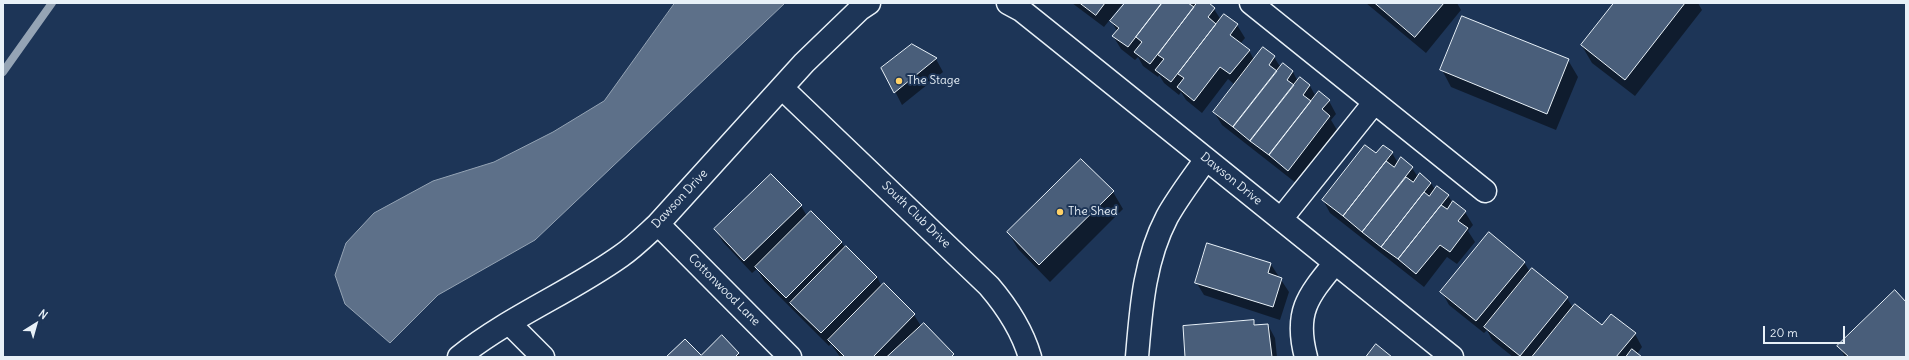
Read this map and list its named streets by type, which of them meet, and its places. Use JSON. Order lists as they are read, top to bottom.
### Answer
{
  "streets": {
    "street": ["Dawson Drive", "South Club Drive", "Cottonwood Lane"]
  },
  "crossings": [
    ["Dawson Drive", "South Club Drive"],
    ["Dawson Drive", "Cottonwood Lane"]
  ],
  "places": ["The Stage", "The Shed"],
  "scale_bar": "20 m",
  "north": "top right"
}
